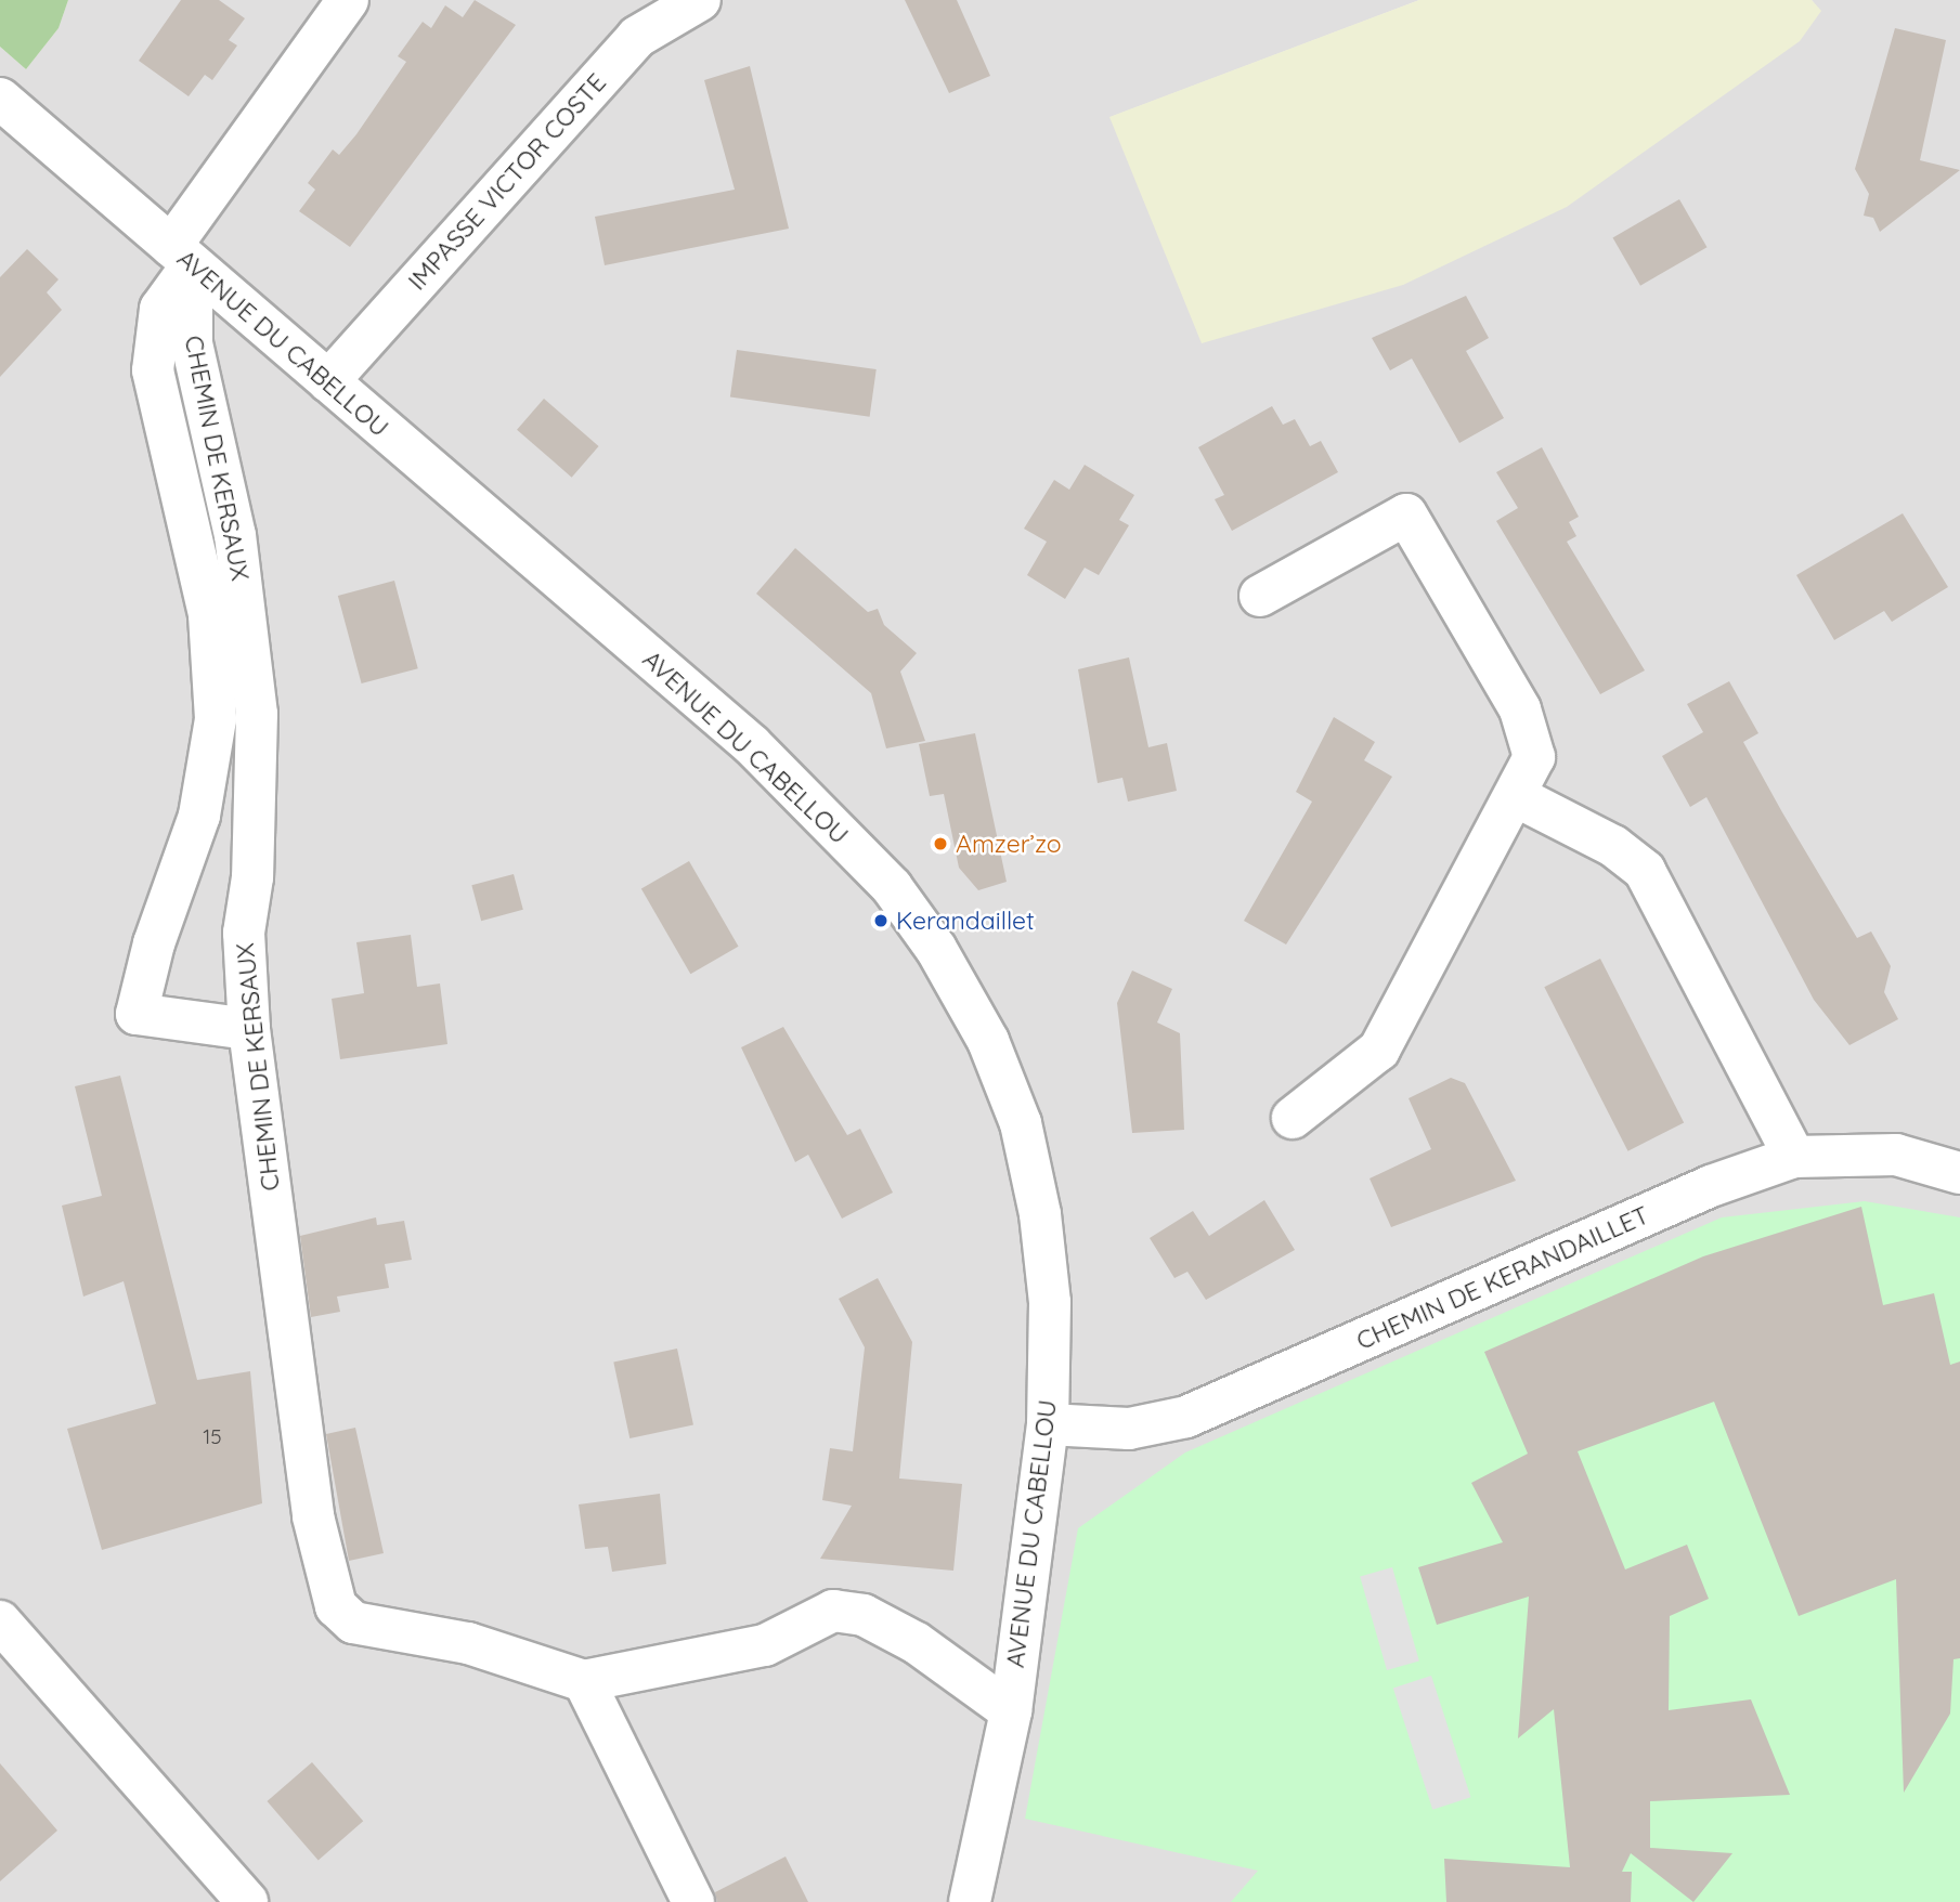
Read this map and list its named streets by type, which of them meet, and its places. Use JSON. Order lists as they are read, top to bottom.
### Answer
{
  "streets": {
    "street": [
      "IMPASSE VICTOR COSTE",
      "AVENUE DU CABELLOU",
      "CHEMIN DE KERSAUX",
      "CHEMIN DE KERANDAILLET"
    ]
  },
  "crossings": [
    ["IMPASSE VICTOR COSTE", "AVENUE DU CABELLOU"],
    ["AVENUE DU CABELLOU", "CHEMIN DE KERSAUX"],
    ["AVENUE DU CABELLOU", "CHEMIN DE KERANDAILLET"]
  ],
  "places": ["Amzer’zo", "Kerandaillet"],
  "house_numbers": ["15"]
}
